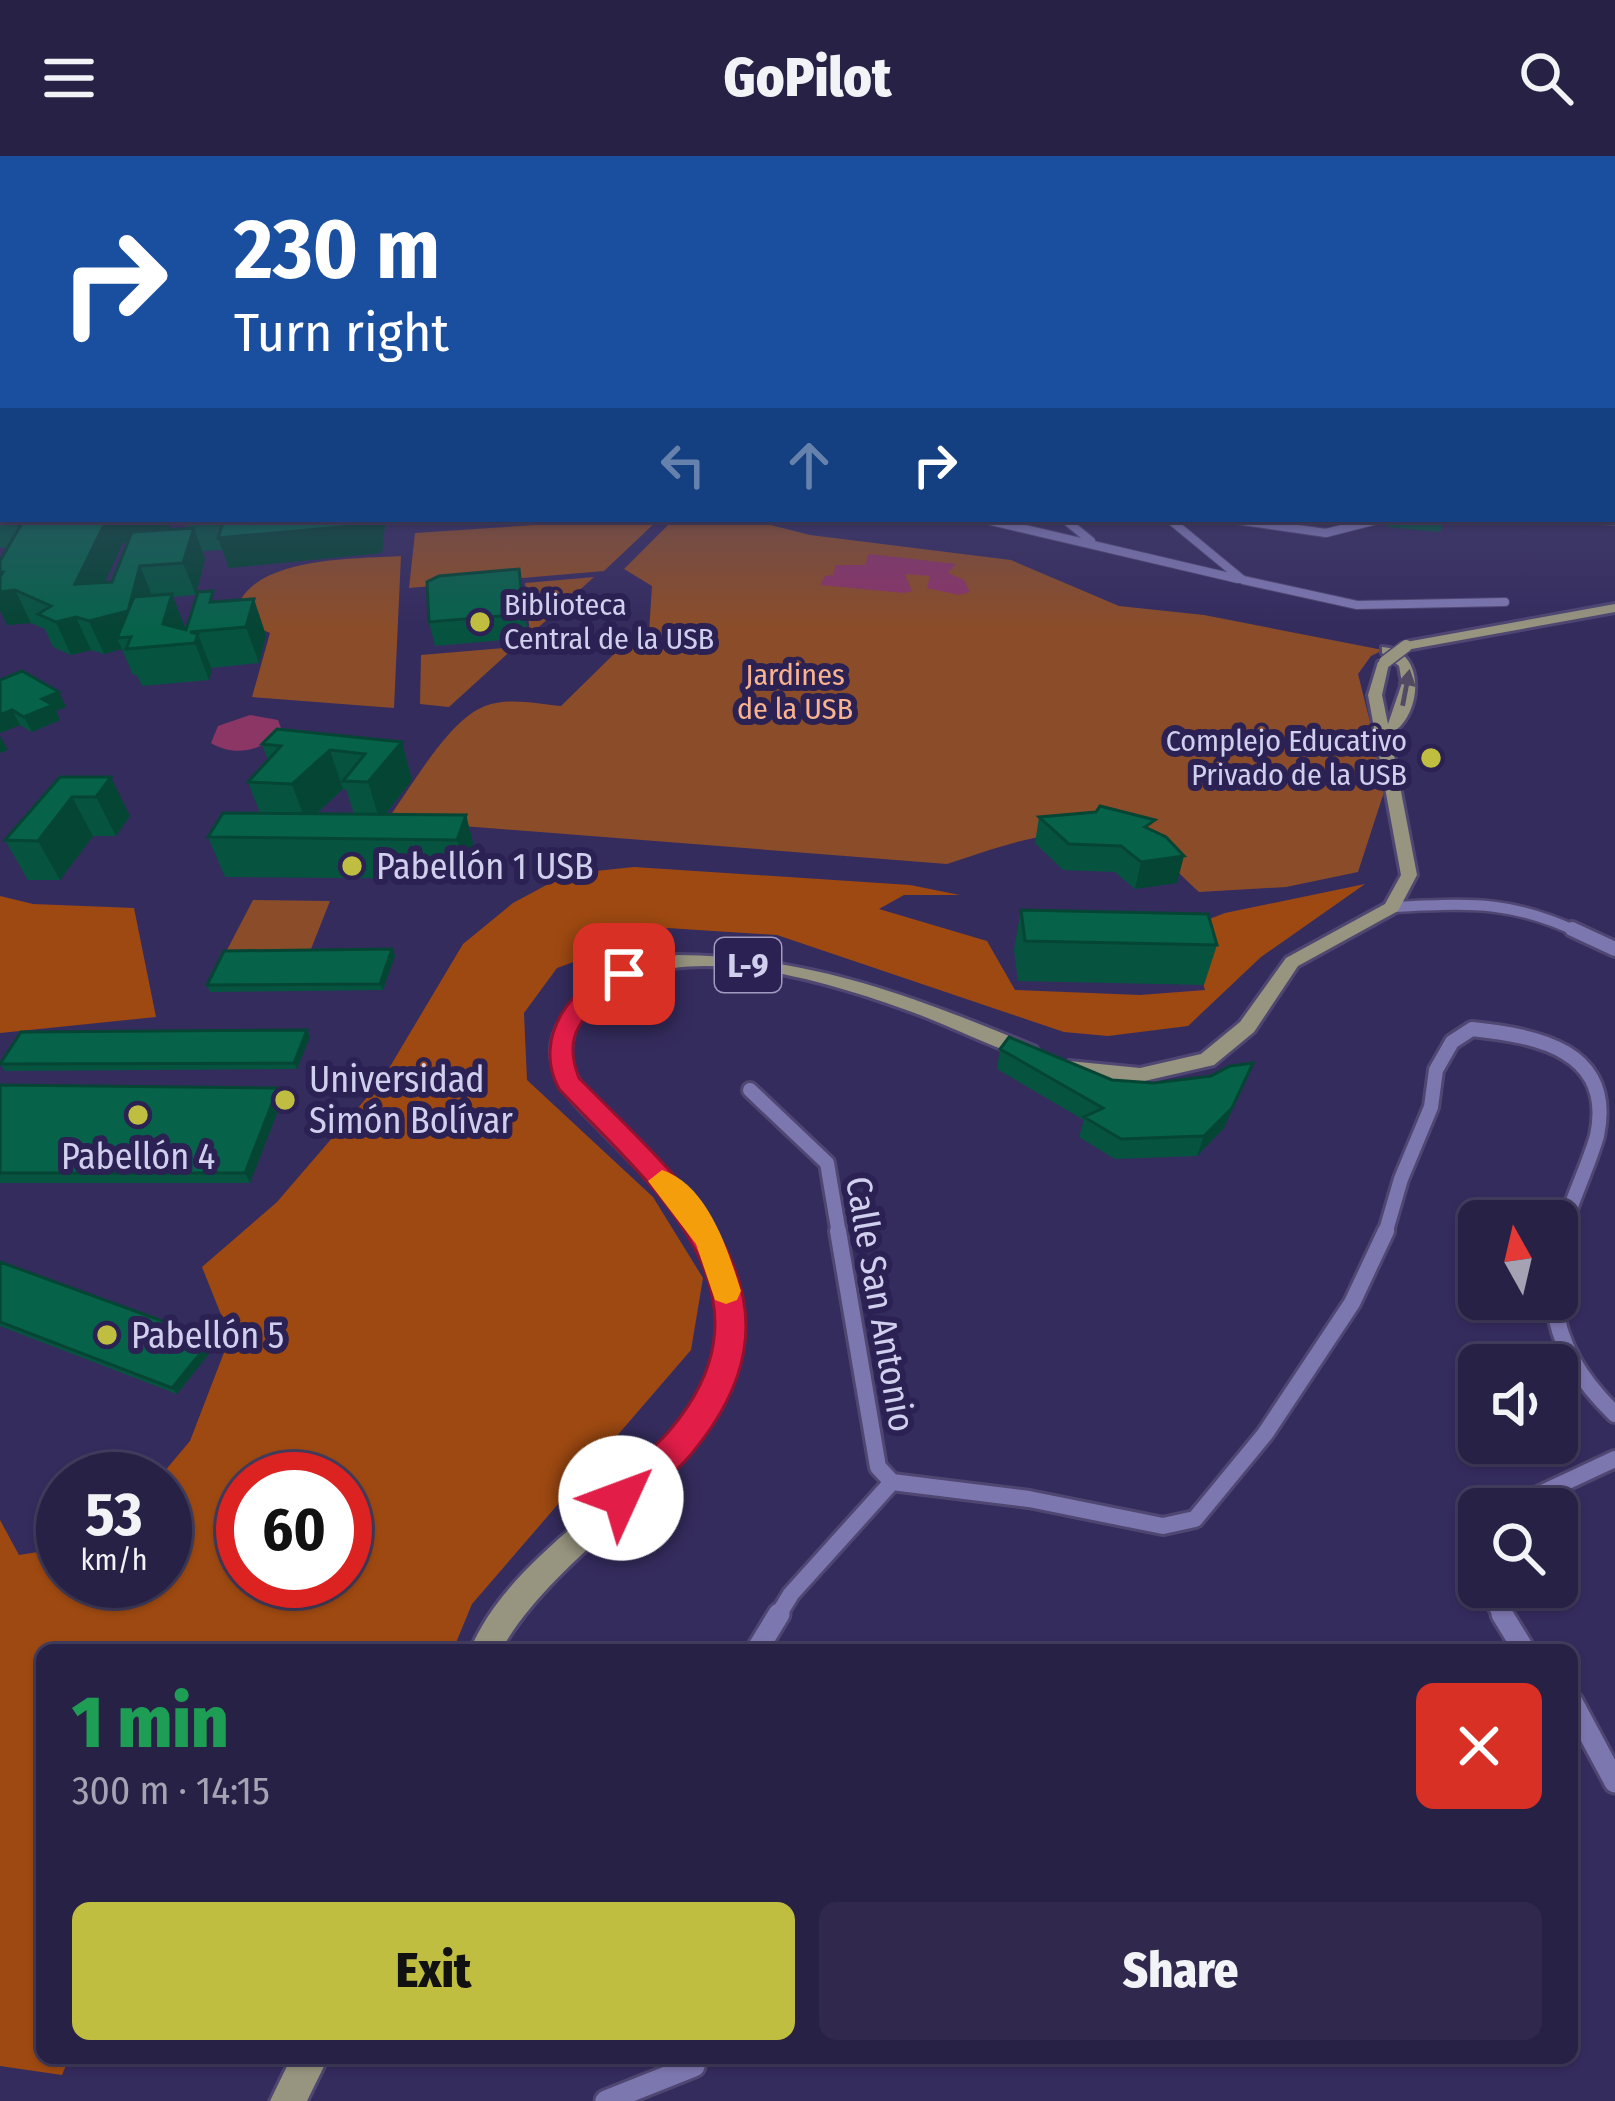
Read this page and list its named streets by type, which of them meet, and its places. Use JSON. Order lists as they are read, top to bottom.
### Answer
{
  "streets": {
    "main road": ["L-9"],
    "street": ["Calle San Antonio"]
  },
  "parks": ["Jardines de la USB"],
  "places": [
    "Biblioteca Central de la USB",
    "Complejo Educativo Privado de la USB",
    "Pabellón 1 USB",
    "Universidad Simón Bolívar",
    "Pabellón 4",
    "Pabellón 5"
  ],
  "north": "top",
  "page": {
    "header": "GoPilot",
    "turn": ["230 m", "Turn right"],
    "speed": "53 km/h",
    "limit": "60",
    "heading": ["1 min", "300 m · 14:15"],
    "buttons": ["Exit", "Share"]
  }
}
